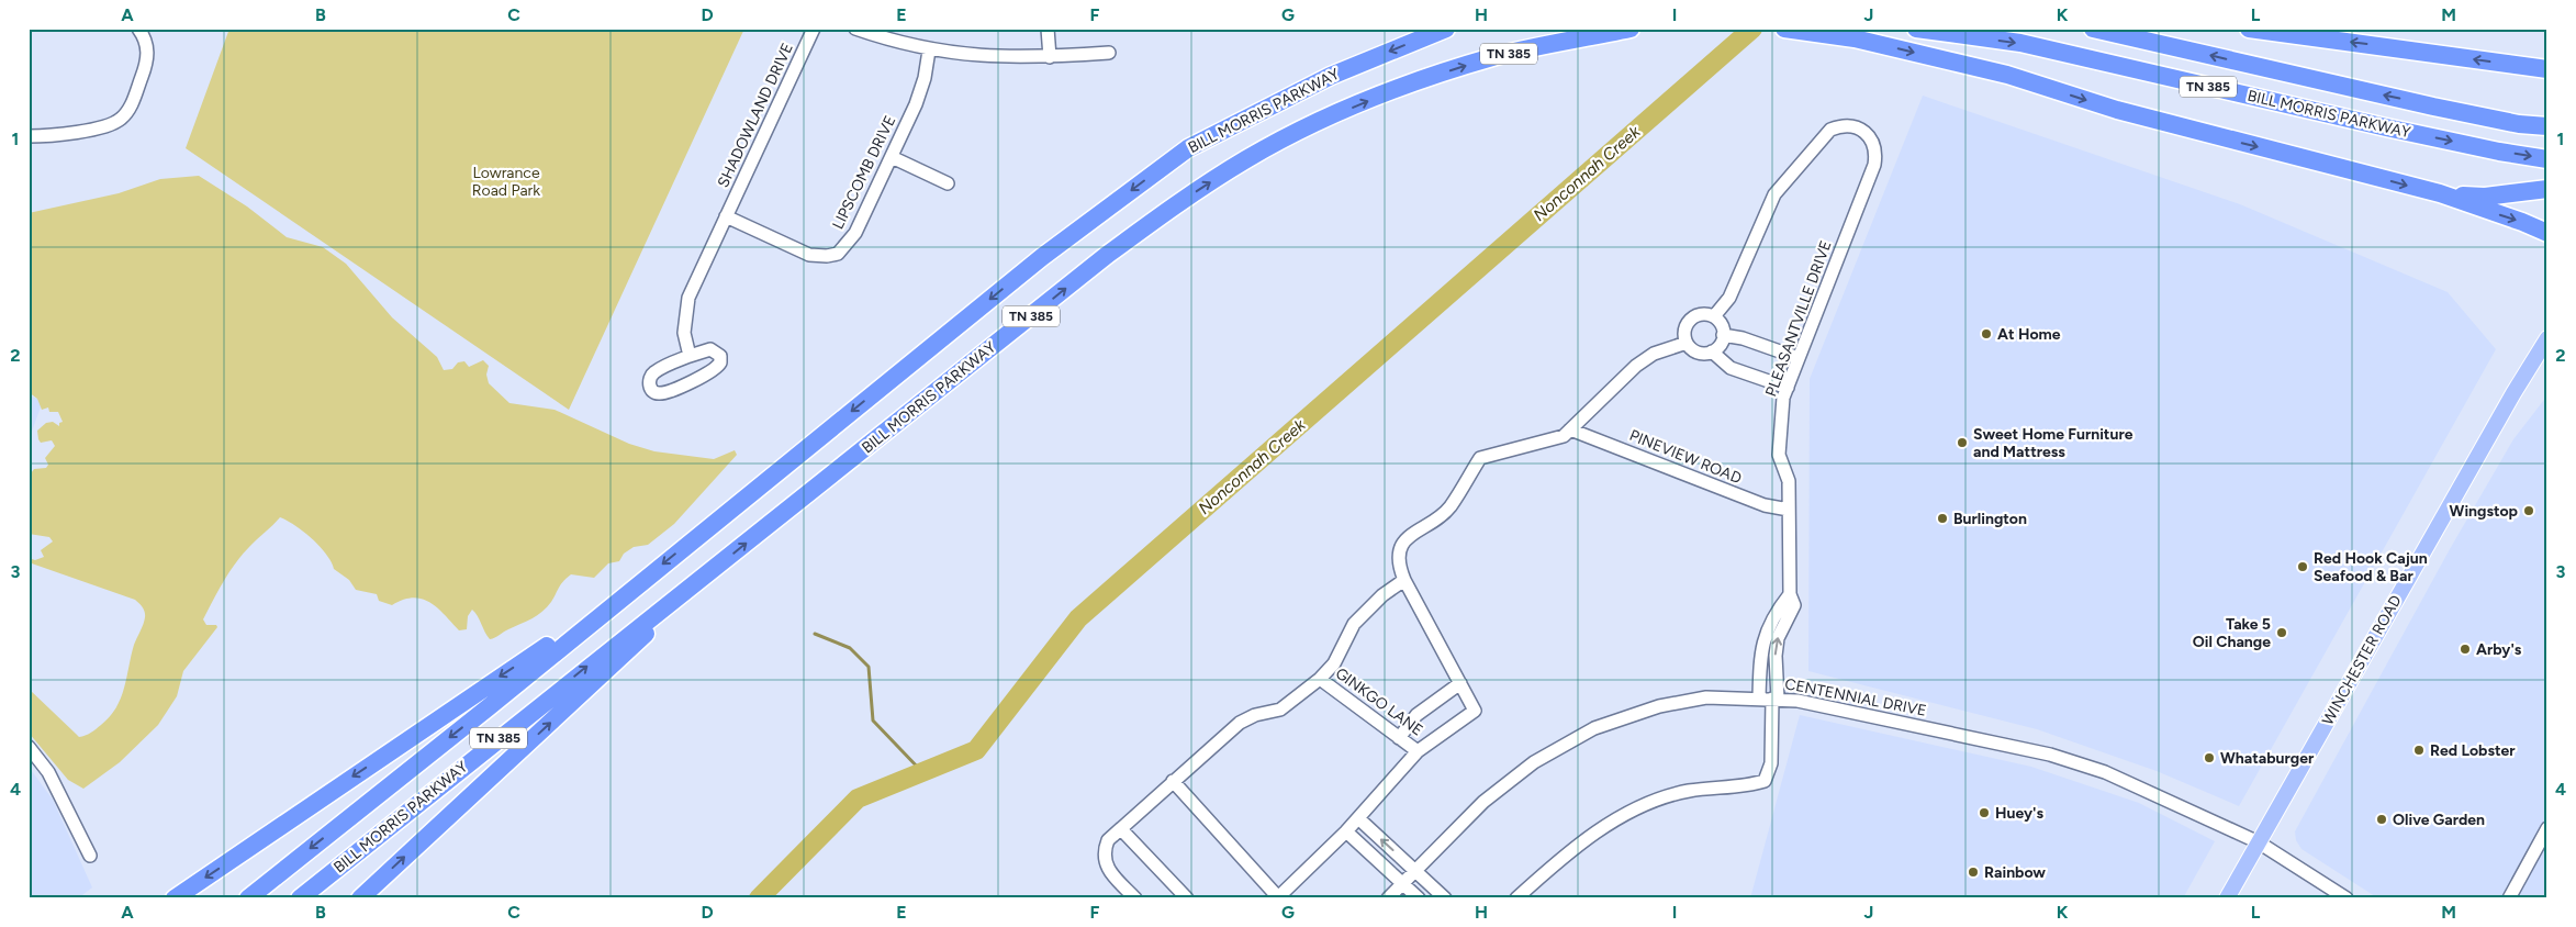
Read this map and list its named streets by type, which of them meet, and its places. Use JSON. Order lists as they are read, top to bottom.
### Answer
{
  "streets": {
    "highway": ["TN 385", "BILL MORRIS PARKWAY"],
    "main road": ["WINCHESTER ROAD"],
    "street": [
      "SHADOWLAND DRIVE",
      "LIPSCOMB DRIVE",
      "PLEASANTVILLE DRIVE",
      "PINEVIEW ROAD",
      "CENTENNIAL DRIVE",
      "GINKGO LANE"
    ]
  },
  "crossings": [
    ["SHADOWLAND DRIVE", "LIPSCOMB DRIVE"],
    ["PLEASANTVILLE DRIVE", "PINEVIEW ROAD"],
    ["PLEASANTVILLE DRIVE", "CENTENNIAL DRIVE"],
    ["WINCHESTER ROAD", "CENTENNIAL DRIVE"]
  ],
  "water": ["Nonconnah Creek"],
  "parks": ["Lowrance Road Park"],
  "places": [
    "At Home",
    "Sweet Home Furniture and Mattress",
    "Wingstop",
    "Burlington",
    "Red Hook Cajun Seafood & Bar",
    "Take 5 Oil Change",
    "Arby's",
    "Red Lobster",
    "Whataburger",
    "Huey's",
    "Olive Garden",
    "Rainbow"
  ],
  "grid": {
    "columns": [
      "A",
      "B",
      "C",
      "D",
      "E",
      "F",
      "G",
      "H",
      "I",
      "J",
      "K",
      "L",
      "M"
    ],
    "rows": [
      "1",
      "2",
      "3",
      "4"
    ]
  }
}
